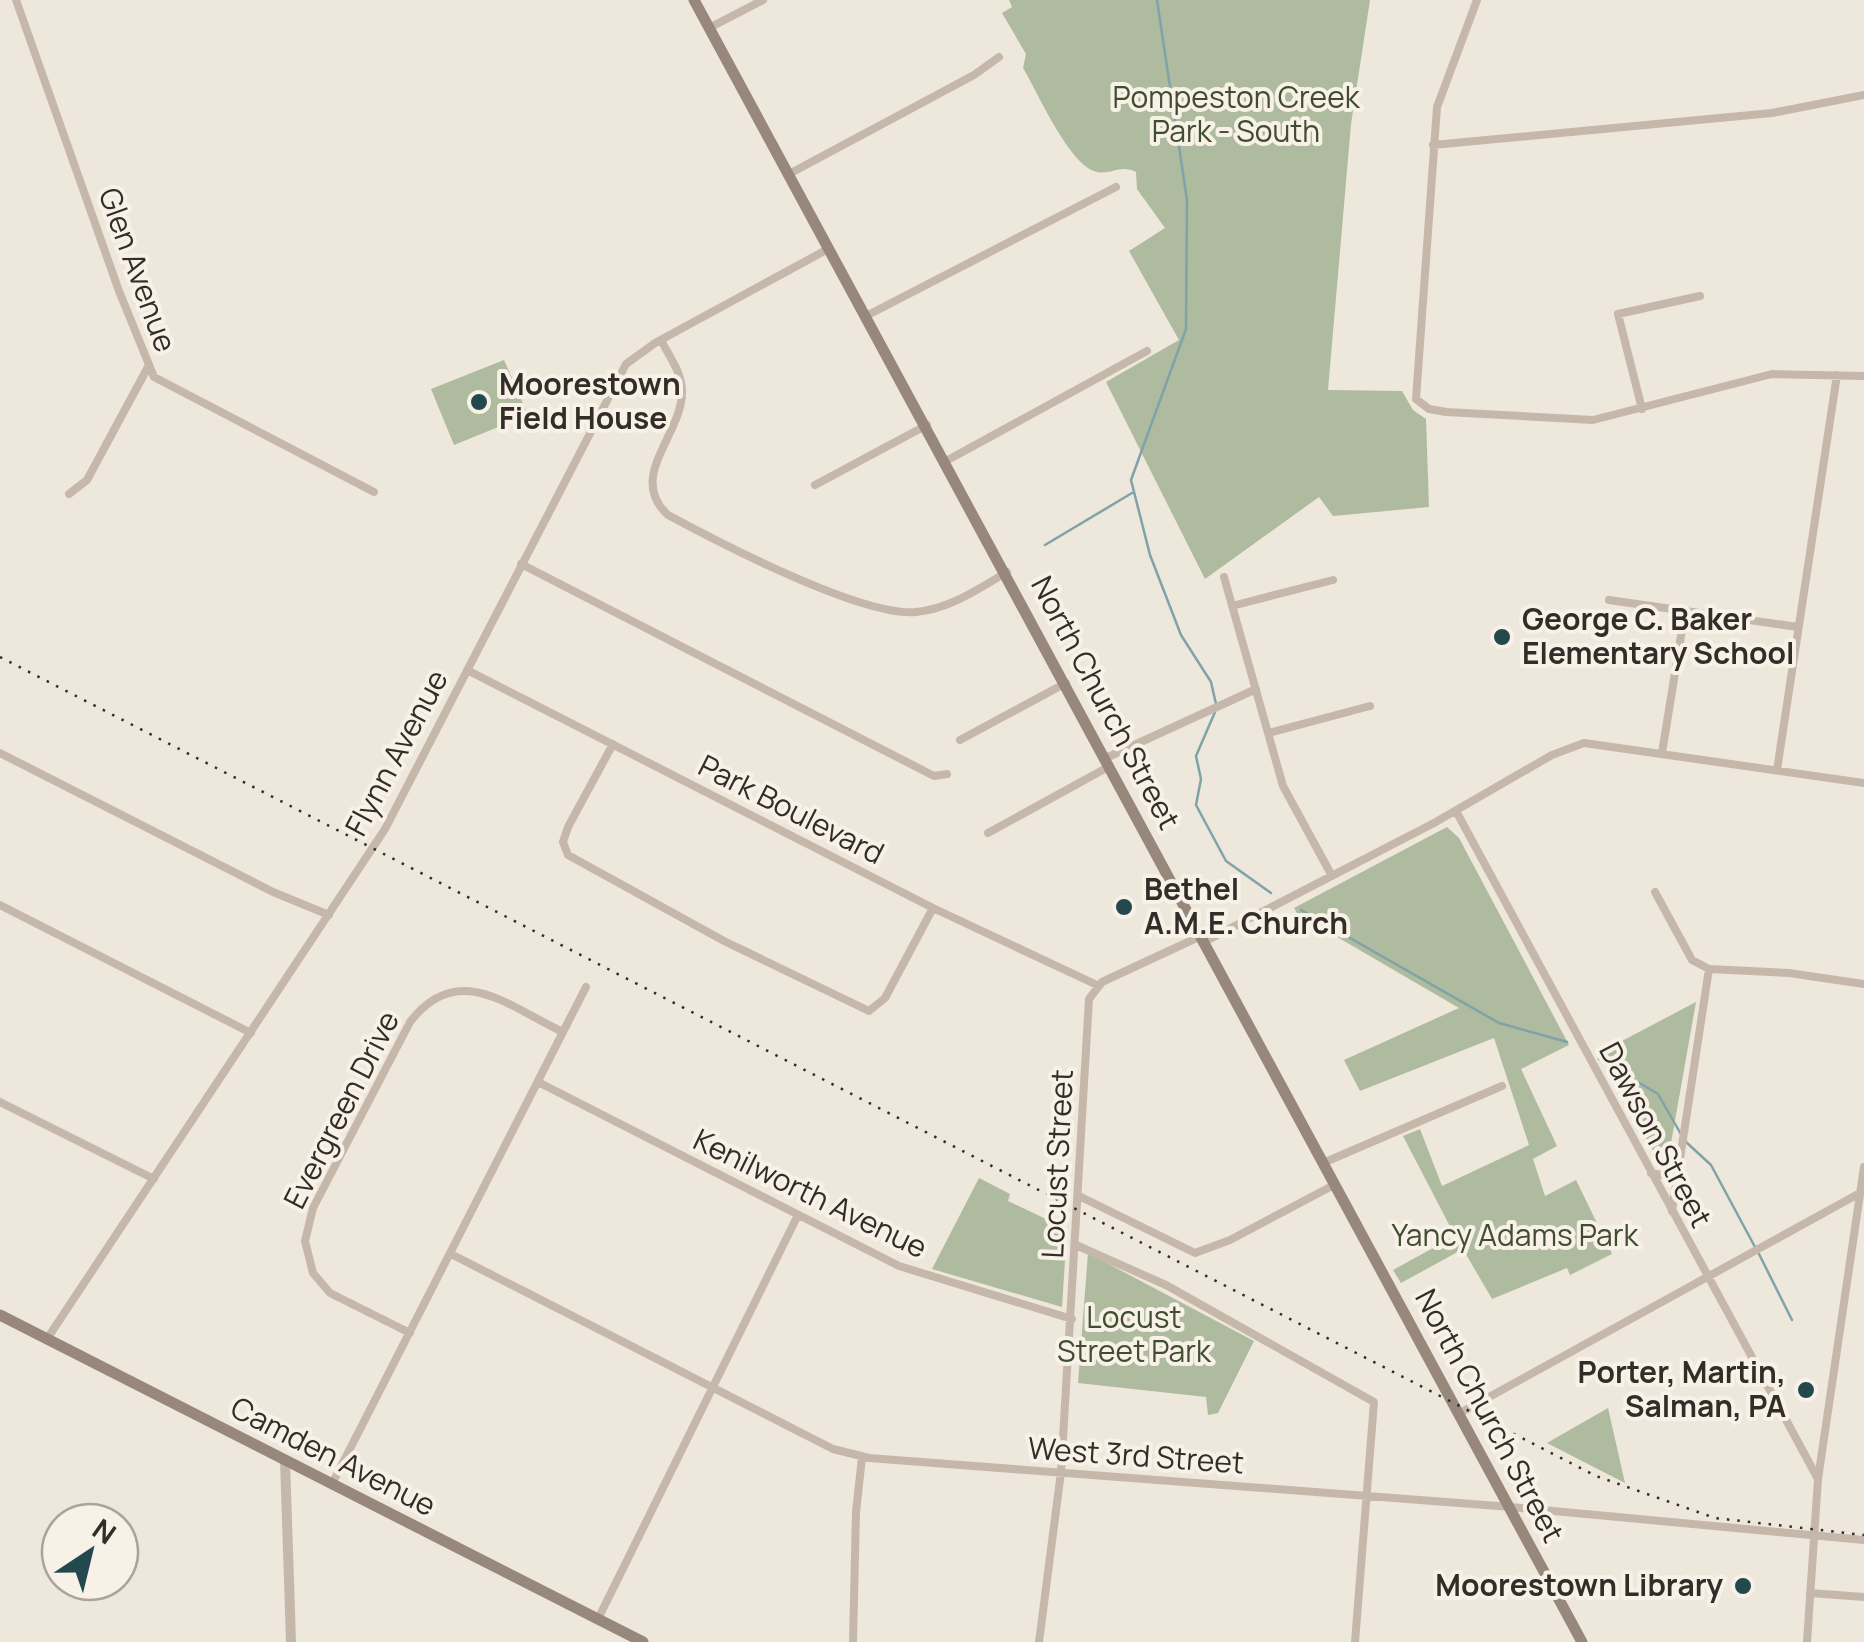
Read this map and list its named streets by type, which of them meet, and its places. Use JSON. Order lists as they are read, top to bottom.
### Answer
{
  "streets": {
    "main road": ["North Church Street", "Camden Avenue"],
    "street": [
      "Glen Avenue",
      "Flynn Avenue",
      "Park Boulevard",
      "Evergreen Drive",
      "Dawson Street",
      "Locust Street",
      "Kenilworth Avenue",
      "West 3rd Street"
    ]
  },
  "crossings": [
    ["North Church Street", "Flynn Avenue"],
    ["North Church Street", "West 3rd Street"],
    ["Flynn Avenue", "Park Boulevard"],
    ["Flynn Avenue", "Camden Avenue"],
    ["Park Boulevard", "Locust Street"],
    ["Locust Street", "Kenilworth Avenue"],
    ["Locust Street", "West 3rd Street"]
  ],
  "parks": ["Pompeston Creek Park - South", "Yancy Adams Park", "Locust Street Park"],
  "places": [
    "Moorestown Field House",
    "George C. Baker Elementary School",
    "Bethel A.M.E. Church",
    "Porter, Martin, Salman, PA",
    "Moorestown Library"
  ],
  "north": "top right"
}
